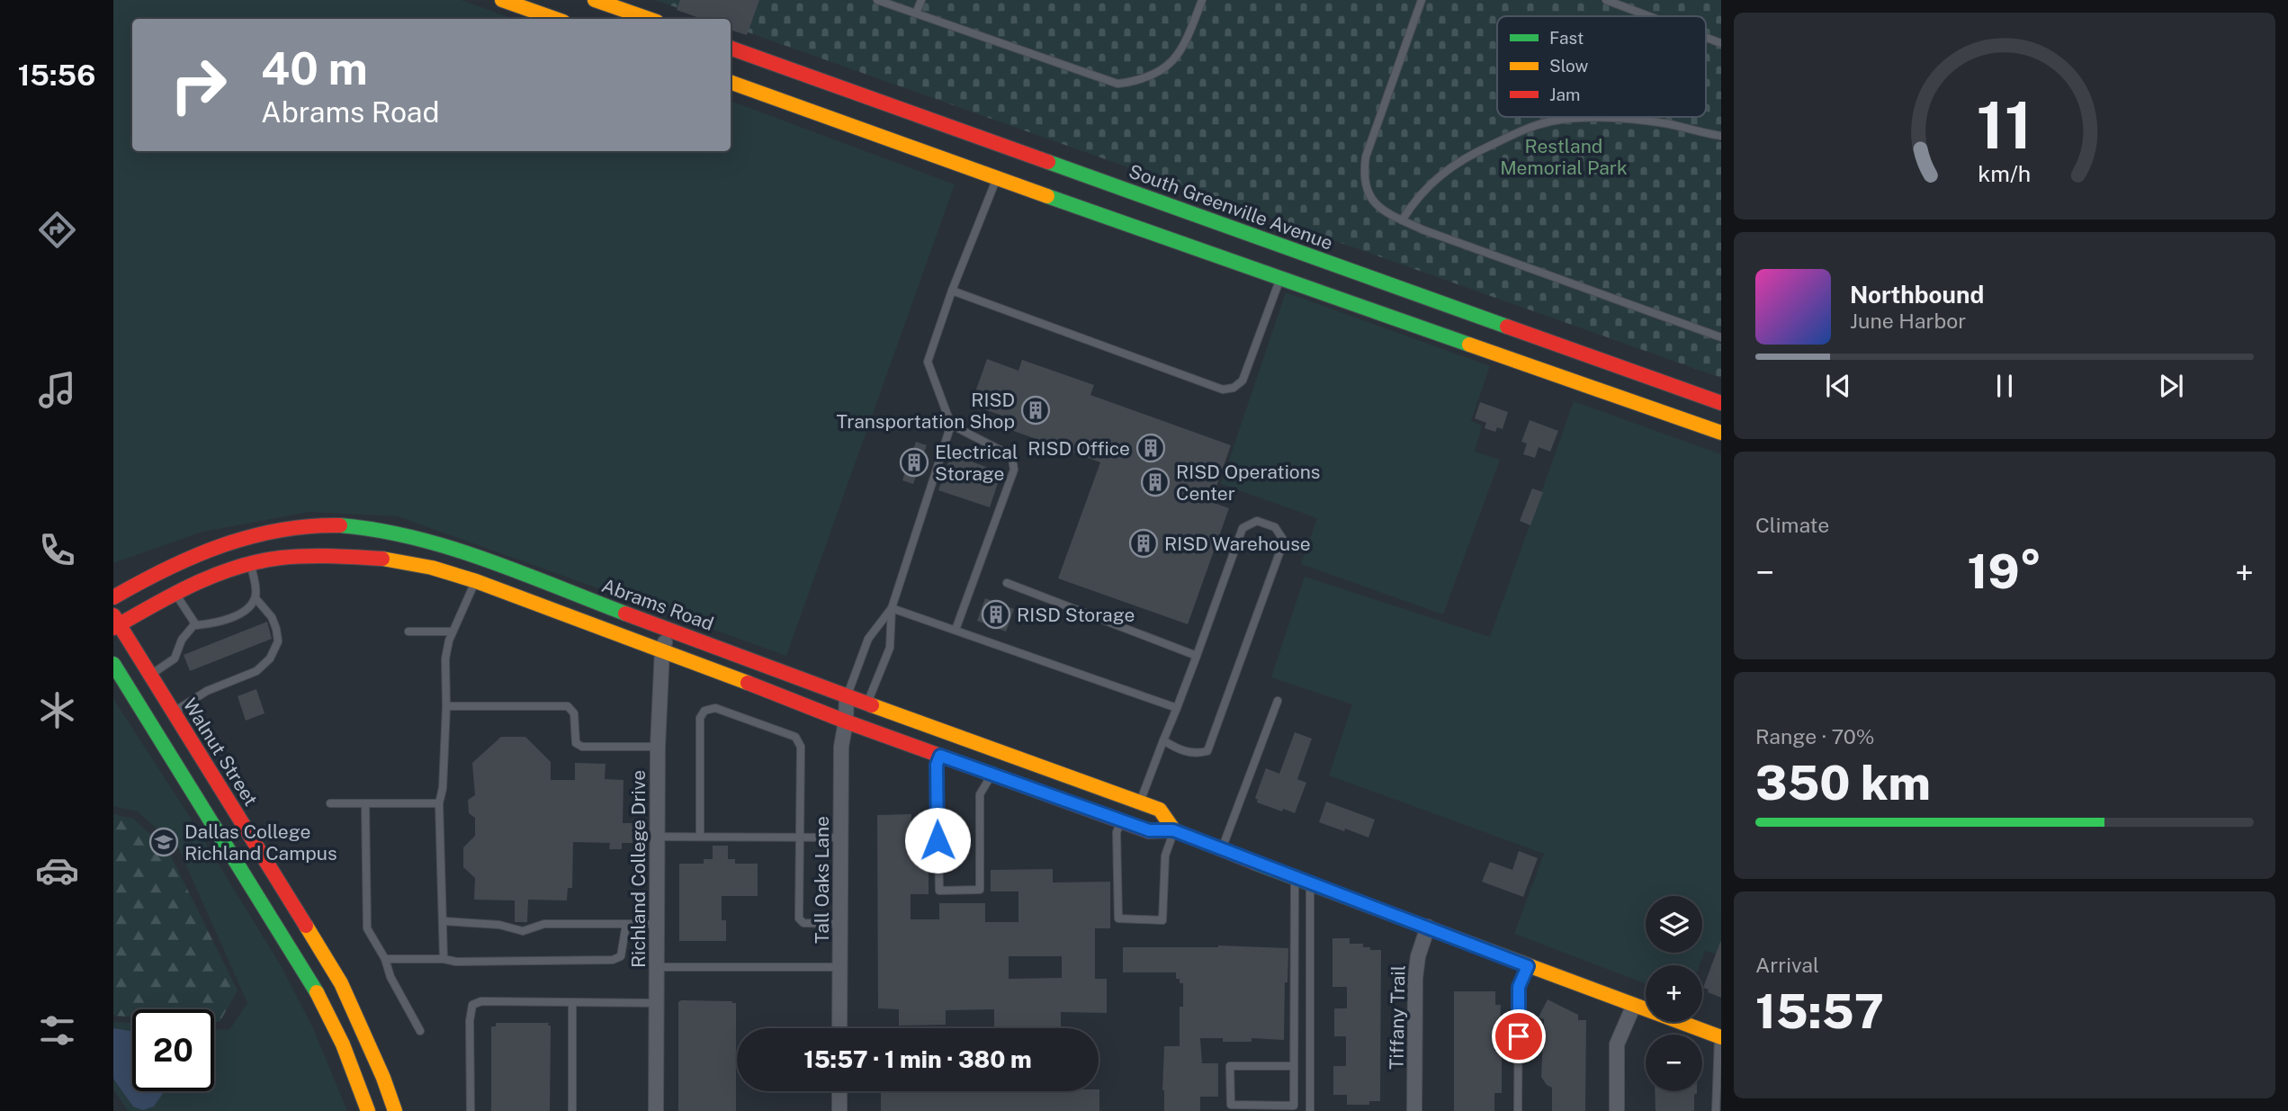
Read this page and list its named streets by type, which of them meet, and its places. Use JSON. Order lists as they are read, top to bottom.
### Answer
{
  "streets": {
    "main road": ["South Greenville Avenue", "Abrams Road", "Walnut Street"],
    "street": ["Richland College Drive", "Tall Oaks Lane", "Tiffany Trail"]
  },
  "crossings": [
    ["Abrams Road", "Walnut Street"],
    ["Abrams Road", "Richland College Drive"],
    ["Abrams Road", "Tall Oaks Lane"],
    ["Abrams Road", "Tiffany Trail"]
  ],
  "parks": ["Restland Memorial Park"],
  "places": {
    "building": [
      "RISD Transportation Shop",
      "RISD Office",
      "Electrical Storage",
      "RISD Operations Center",
      "RISD Warehouse",
      "RISD Storage"
    ],
    "school or university": ["Dallas College Richland Campus"]
  },
  "legend": ["Fast", "Slow", "Jam"],
  "page": {
    "tabs": "15:56",
    "turn": ["40 m", "Abrams Road"],
    "song": ["Northbound", "June Harbor"],
    "tile": [
      "Climate",
      ["Range · 70%", "350 km"],
      ["Arrival", "15:57"]
    ],
    "heat": ["−", "19°", "+"],
    "map_buttons": ["+", "−"],
    "limit": "20",
    "trip": "15:57 · 1 min · 380 m",
    "gauge": ["11", "km/h"]
  }
}
